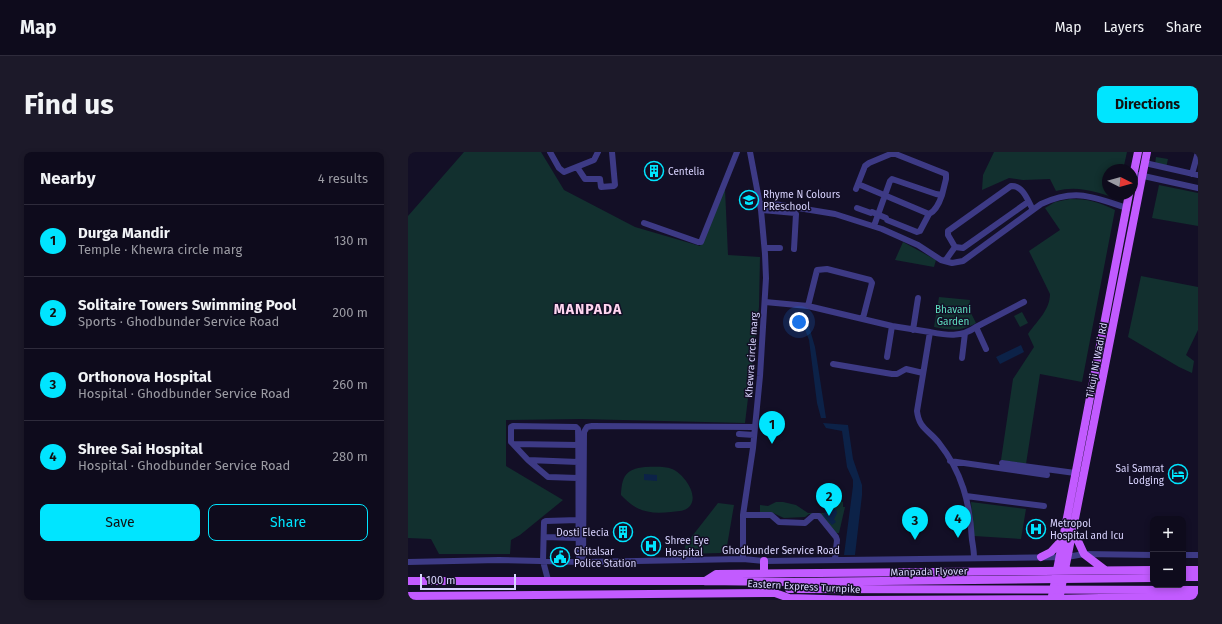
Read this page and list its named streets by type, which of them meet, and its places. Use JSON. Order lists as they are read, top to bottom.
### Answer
{
  "streets": {
    "main road": ["Tikuji Ni Wadi Rd", "Manpada Flyover", "Eastern Express Turnpike"],
    "street": ["Khewra circle marg", "Ghodbunder Service Road"]
  },
  "crossings": [
    ["Khewra circle marg", "Ghodbunder Service Road"],
    ["Tikuji Ni Wadi Rd", "Ghodbunder Service Road"],
    ["Tikuji Ni Wadi Rd", "Eastern Express Turnpike"],
    ["Manpada Flyover", "Eastern Express Turnpike"]
  ],
  "districts": ["MANPADA"],
  "parks": ["Bhavani Garden"],
  "places": {
    "building": ["Centelia", "Dosti Elecia"],
    "school or university": ["Rhyme N Colours PReschool"],
    "hotel": ["Sai Samrat Lodging"],
    "hospital": ["Metropol Hospital and Icu", "Shree Eye Hospital"],
    "public building": ["Chitalsar Police Station"]
  },
  "scale_bar": "100 m",
  "north": "right",
  "page": {
    "header": "Map",
    "nav": ["Map", "Layers", "Share"],
    "buttons": [
      "Directions",
      ["Save", "Share"]
    ],
    "title": "Find us",
    "heading": ["Nearby", "4 results"],
    "list": [
      {
        "mark": "1",
        "name": "Durga Mandir",
        "note": "Temple · Khewra circle marg",
        "value": "130 m"
      },
      {
        "mark": "2",
        "name": "Solitaire Towers Swimming Pool",
        "note": "Sports · Ghodbunder Service Road",
        "value": "200 m"
      },
      {
        "mark": "3",
        "name": "Orthonova Hospital",
        "note": "Hospital · Ghodbunder Service Road",
        "value": "260 m"
      },
      {
        "mark": "4",
        "name": "Shree Sai Hospital",
        "note": "Hospital · Ghodbunder Service Road",
        "value": "280 m"
      }
    ],
    "pins": [
      "1",
      "2",
      "4",
      "3"
    ],
    "map_buttons": ["+", "−"],
    "scale": "100 m"
  }
}
